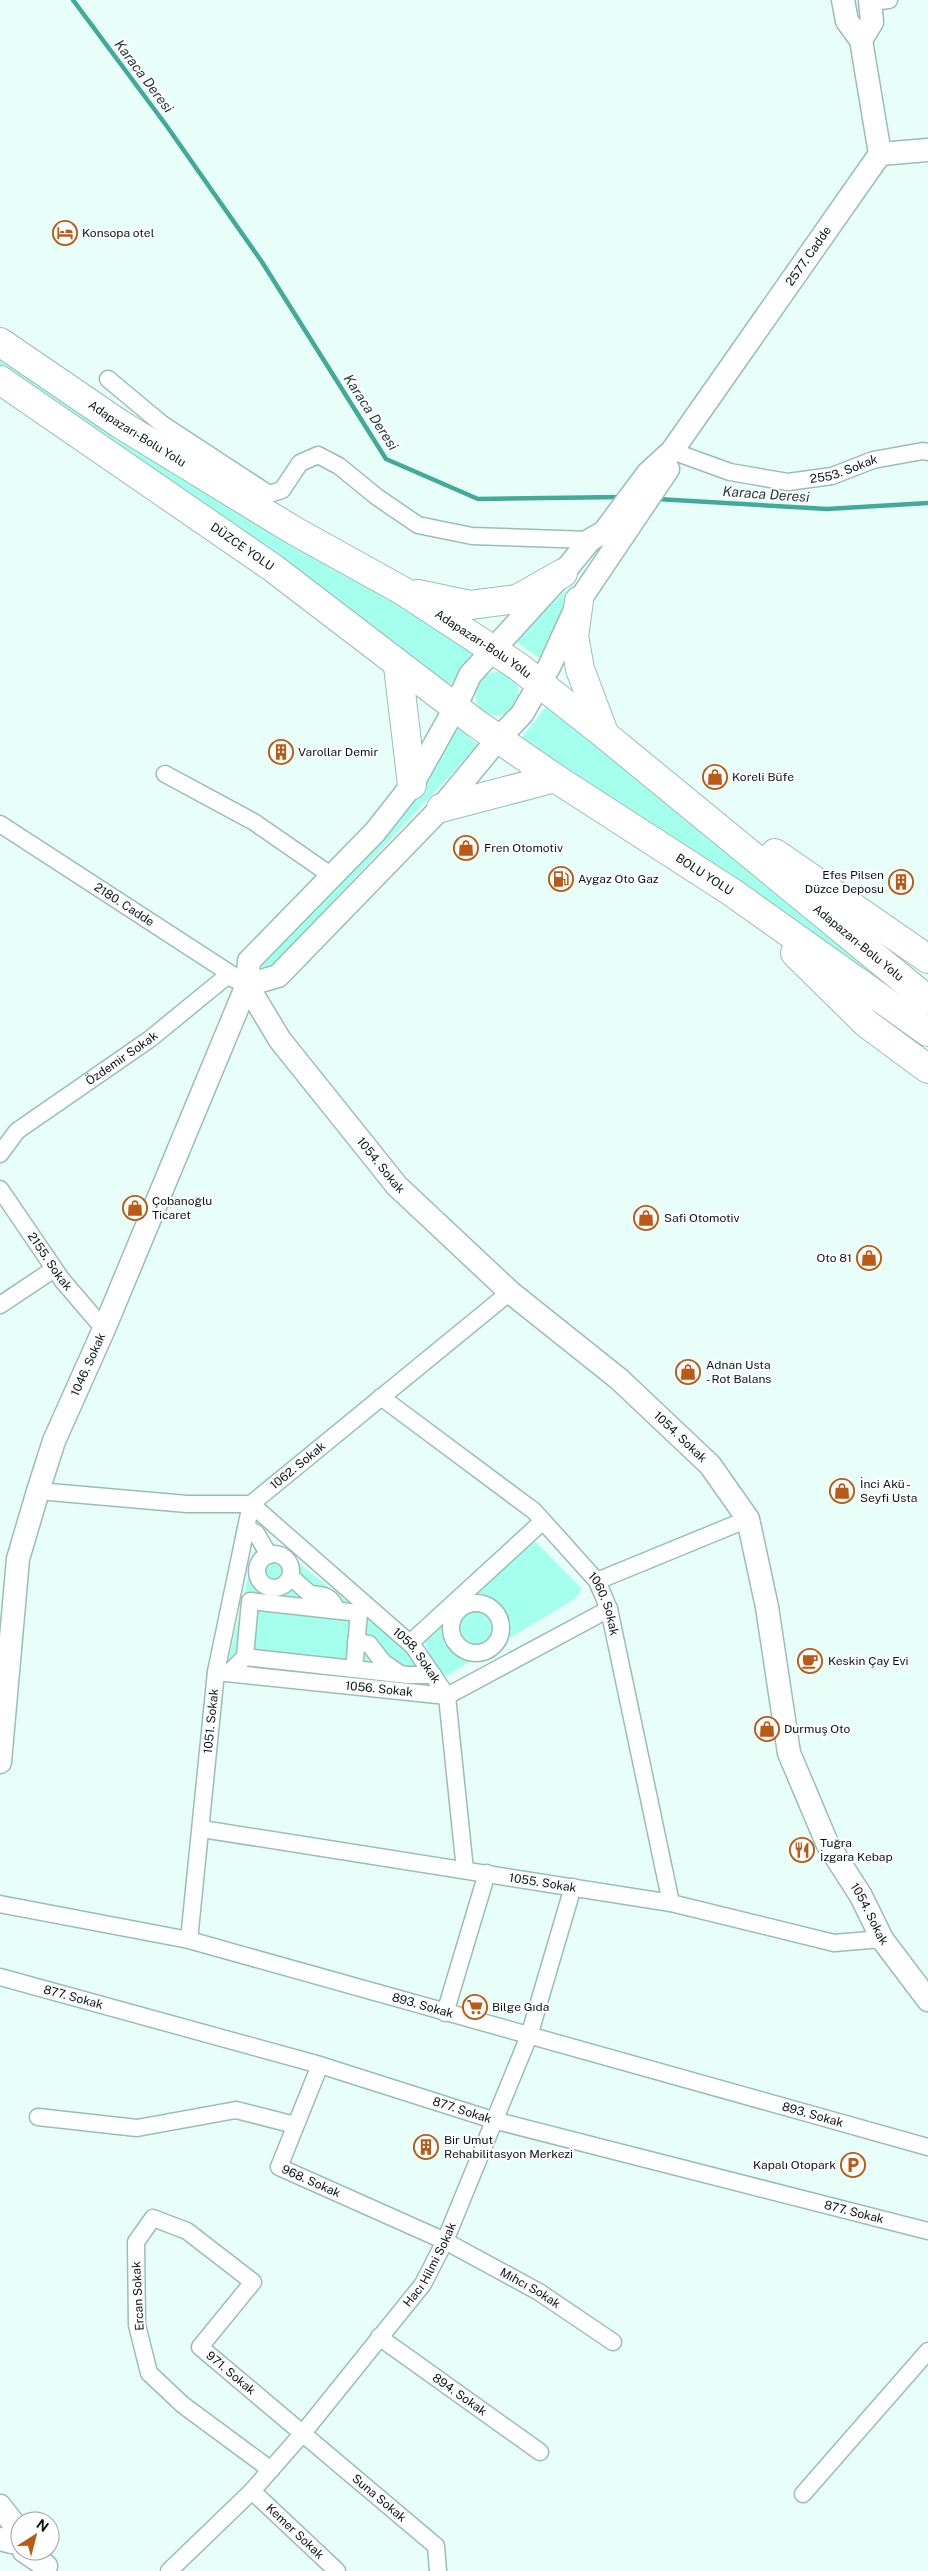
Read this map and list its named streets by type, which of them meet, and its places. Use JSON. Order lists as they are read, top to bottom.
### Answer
{
  "streets": {
    "highway": ["Adapazarı-Bolu Yolu", "DÜZCE YOLU", "BOLU YOLU"],
    "street": [
      "2577. Cadde",
      "2553. Sokak",
      "2180. Cadde",
      "Özdemir Sokak",
      "1054. Sokak",
      "2155. Sokak",
      "1046. Sokak",
      "1062. Sokak",
      "1060. Sokak",
      "1058. Sokak",
      "1056. Sokak",
      "1051. Sokak",
      "1055. Sokak",
      "877. Sokak",
      "893. Sokak",
      "968. Sokak",
      "Hacı Hilmi Sokak",
      "Mıhcı Sokak",
      "Ercan Sokak",
      "971. Sokak",
      "894. Sokak",
      "Suna Sokak",
      "Kemer Sokak"
    ]
  },
  "crossings": [
    ["2577. Cadde", "2553. Sokak"],
    ["2577. Cadde", "1046. Sokak"],
    ["Adapazarı-Bolu Yolu", "1046. Sokak"],
    ["2553. Sokak", "1046. Sokak"],
    ["DÜZCE YOLU", "BOLU YOLU"],
    ["DÜZCE YOLU", "1046. Sokak"],
    ["2180. Cadde", "Özdemir Sokak"],
    ["2180. Cadde", "1054. Sokak"],
    ["2180. Cadde", "1046. Sokak"],
    ["Özdemir Sokak", "1054. Sokak"],
    ["Özdemir Sokak", "1046. Sokak"],
    ["1054. Sokak", "1046. Sokak"],
    ["1054. Sokak", "1062. Sokak"],
    ["1054. Sokak", "1055. Sokak"],
    ["2155. Sokak", "1046. Sokak"],
    ["1062. Sokak", "1060. Sokak"],
    ["1062. Sokak", "1058. Sokak"],
    ["1062. Sokak", "1051. Sokak"],
    ["1060. Sokak", "1055. Sokak"],
    ["1058. Sokak", "1056. Sokak"],
    ["1058. Sokak", "1051. Sokak"],
    ["1058. Sokak", "1055. Sokak"],
    ["1056. Sokak", "1051. Sokak"],
    ["1051. Sokak", "1055. Sokak"],
    ["1051. Sokak", "893. Sokak"],
    ["1055. Sokak", "Hacı Hilmi Sokak"],
    ["877. Sokak", "968. Sokak"],
    ["877. Sokak", "Hacı Hilmi Sokak"],
    ["893. Sokak", "Hacı Hilmi Sokak"],
    ["968. Sokak", "Hacı Hilmi Sokak"],
    ["968. Sokak", "Mıhcı Sokak"],
    ["Hacı Hilmi Sokak", "Mıhcı Sokak"],
    ["Hacı Hilmi Sokak", "Ercan Sokak"],
    ["Hacı Hilmi Sokak", "971. Sokak"],
    ["Hacı Hilmi Sokak", "894. Sokak"],
    ["Hacı Hilmi Sokak", "Suna Sokak"],
    ["Hacı Hilmi Sokak", "Kemer Sokak"],
    ["Ercan Sokak", "971. Sokak"],
    ["971. Sokak", "Suna Sokak"]
  ],
  "water": ["Karaca Deresi"],
  "places": {
    "hotel": ["Konsopa otel"],
    "building": ["Varollar Demir", "Efes Pilsen Düzce Deposu", "Bir Umut Rehabilitasyon Merkezi"],
    "shop": [
      "Koreli Büfe",
      "Fren Otomotiv",
      "Çobanoğlu Ticaret",
      "Safi Otomotiv",
      "Oto 81",
      "Adnan Usta - Rot Balans",
      "İnci Akü - Seyfi Usta",
      "Durmuş Oto"
    ],
    "fuel station": ["Aygaz Oto Gaz"],
    "cafe": ["Keskin Çay Evi"],
    "restaurant": ["Tuğra İzgara Kebap"],
    "supermarket": ["Bilge Gıda"],
    "parking": ["Kapalı Otopark"]
  },
  "north": "top right"
}
